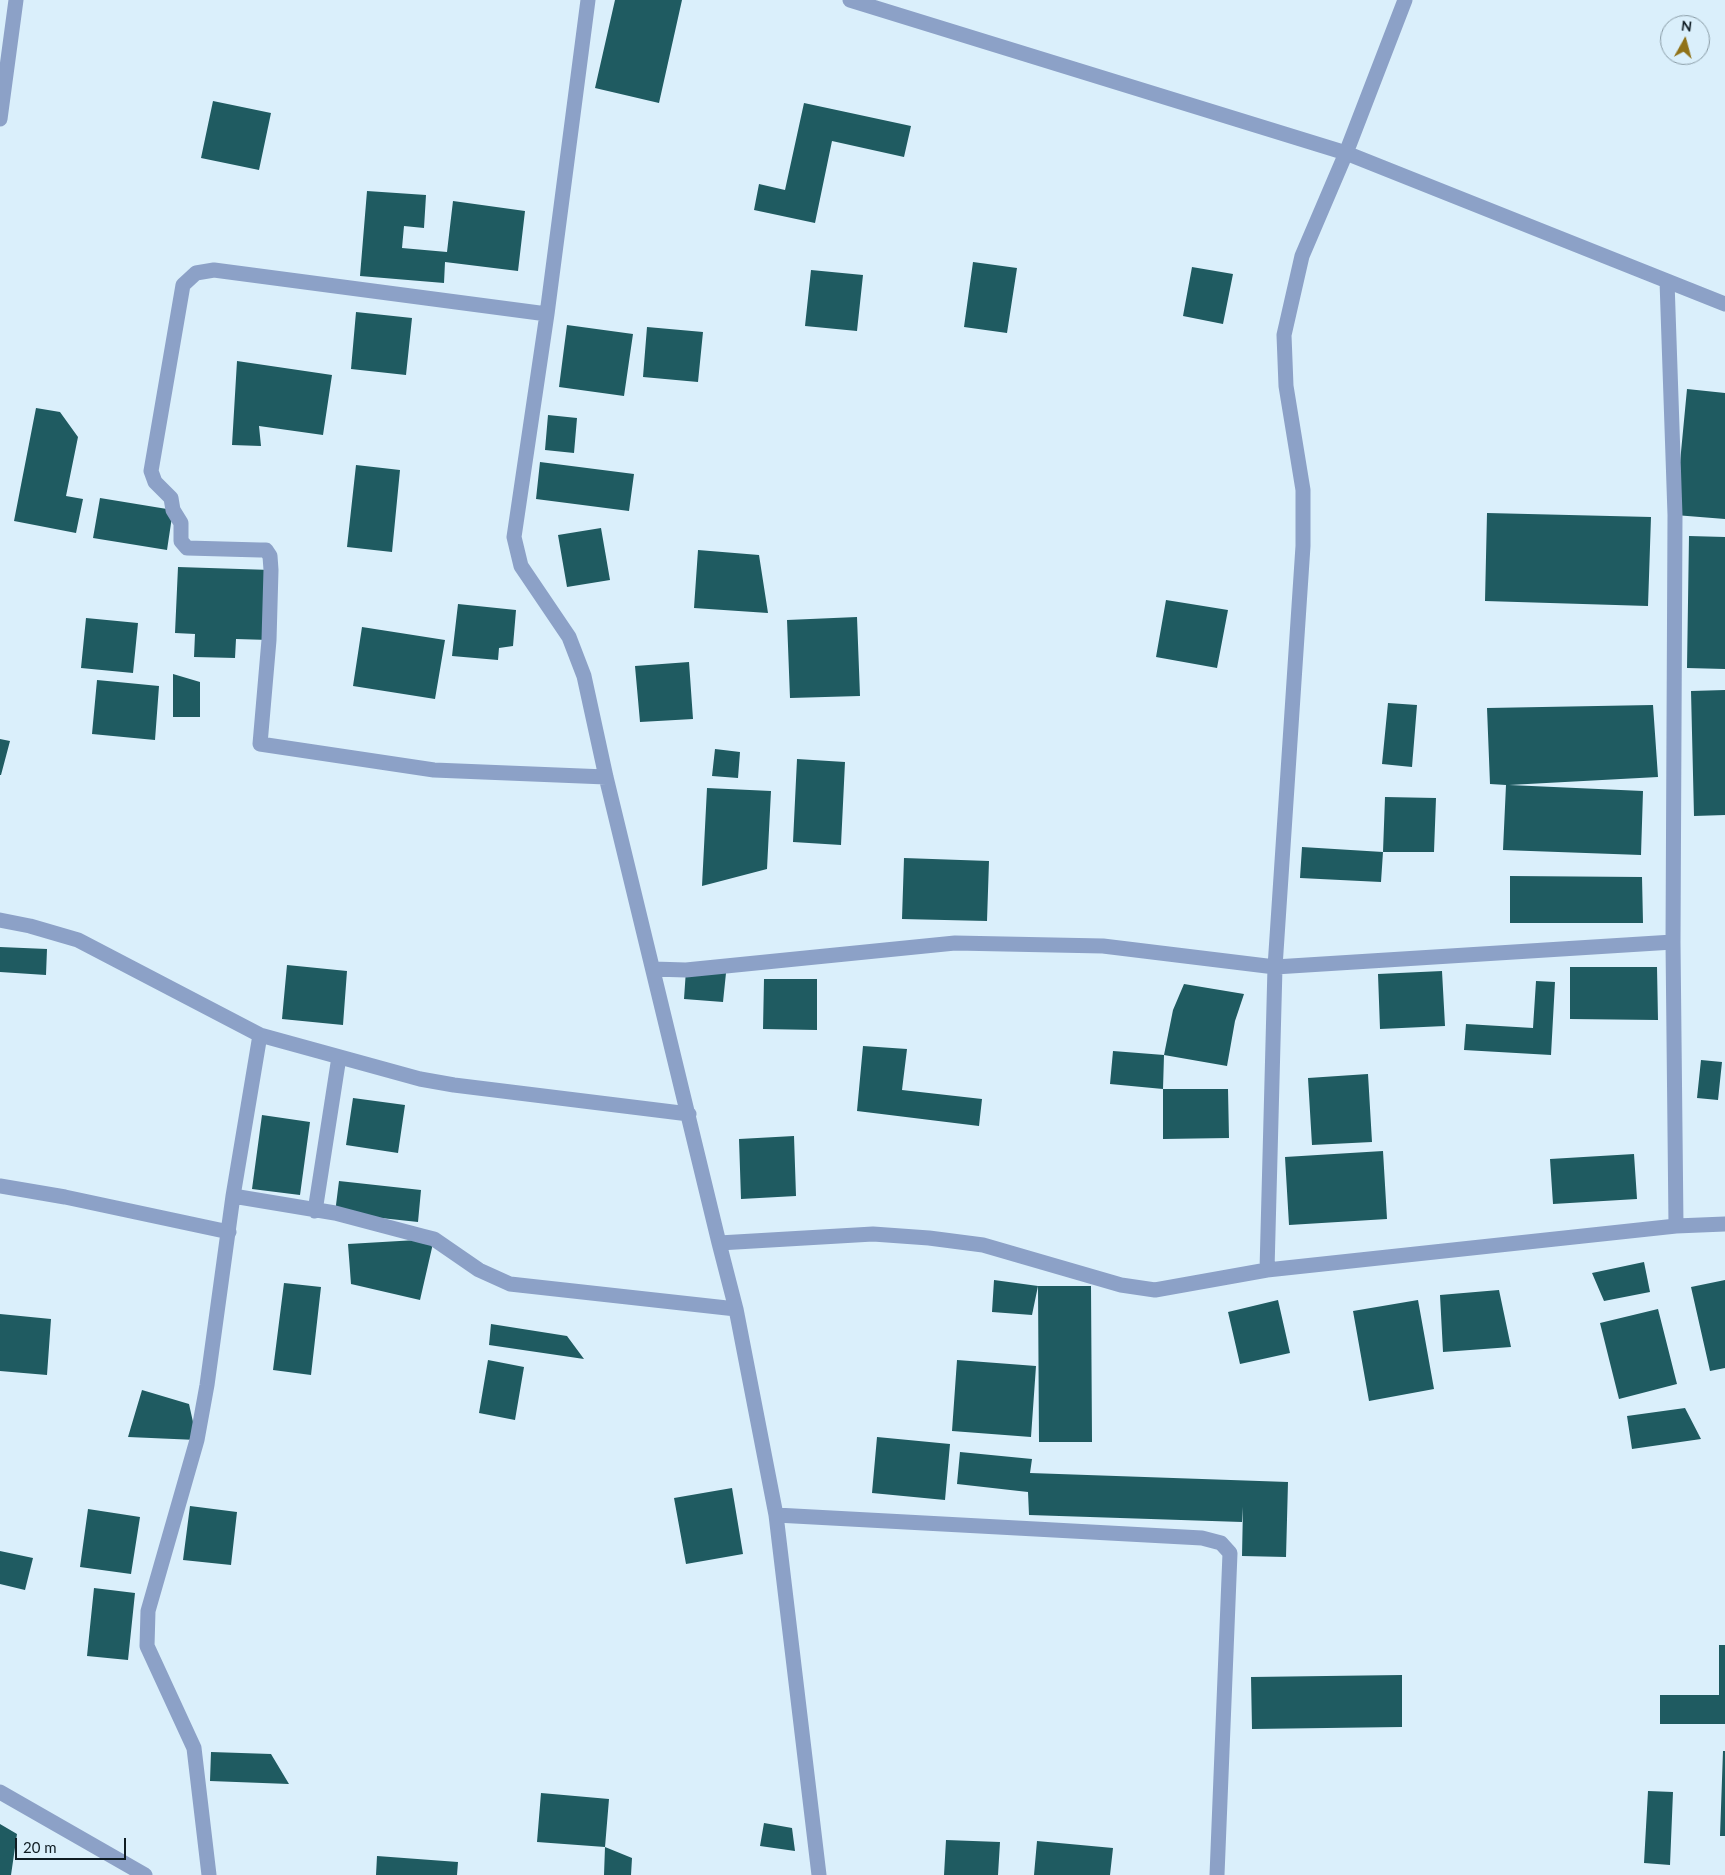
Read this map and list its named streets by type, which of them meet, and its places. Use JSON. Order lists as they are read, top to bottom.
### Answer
{
  "scale_bar": "20 m",
  "north": "top"
}
